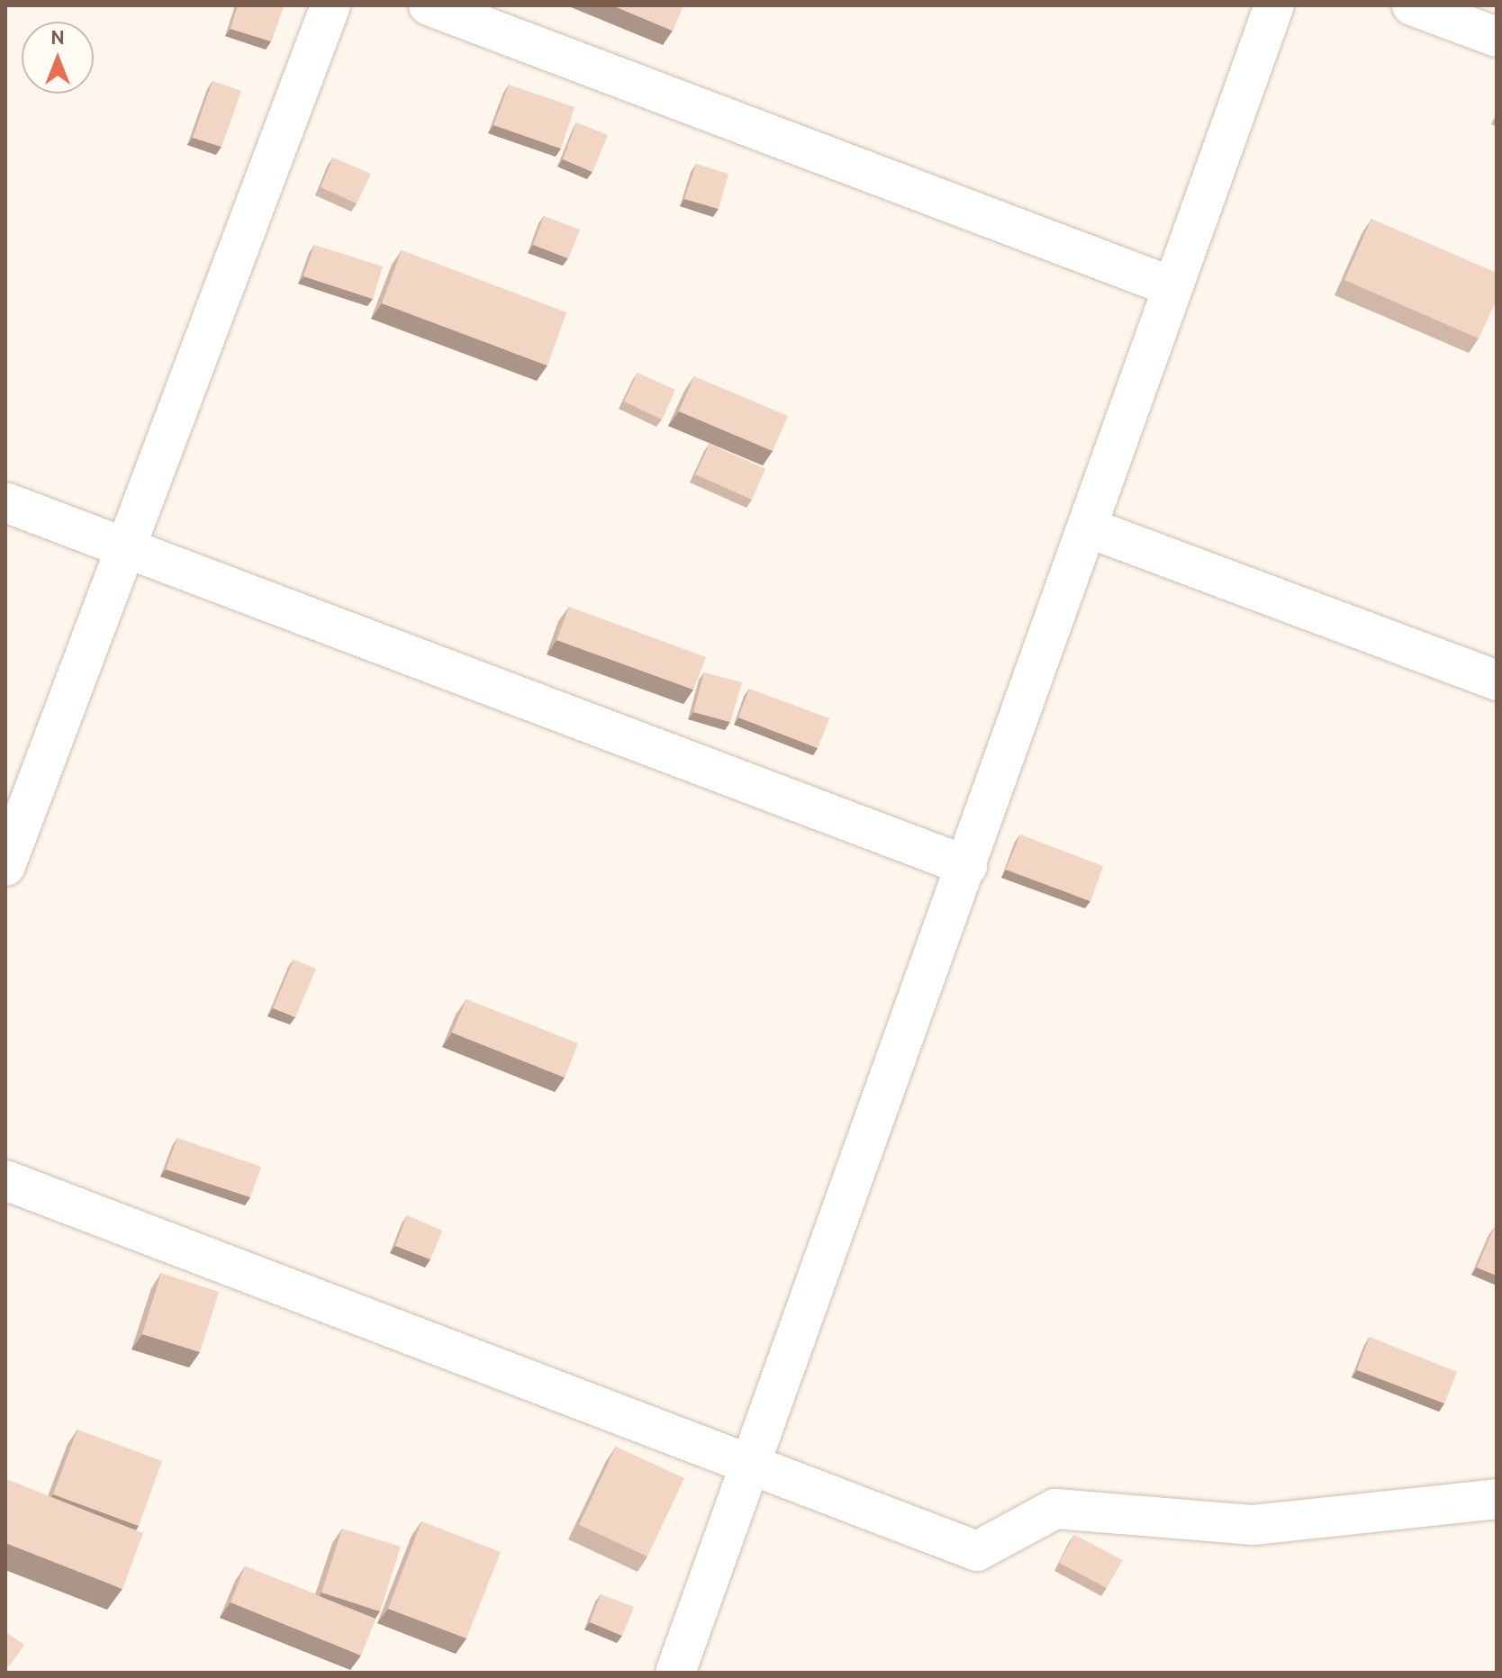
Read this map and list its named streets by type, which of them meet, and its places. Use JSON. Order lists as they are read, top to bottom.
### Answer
{
  "north": "top"
}
